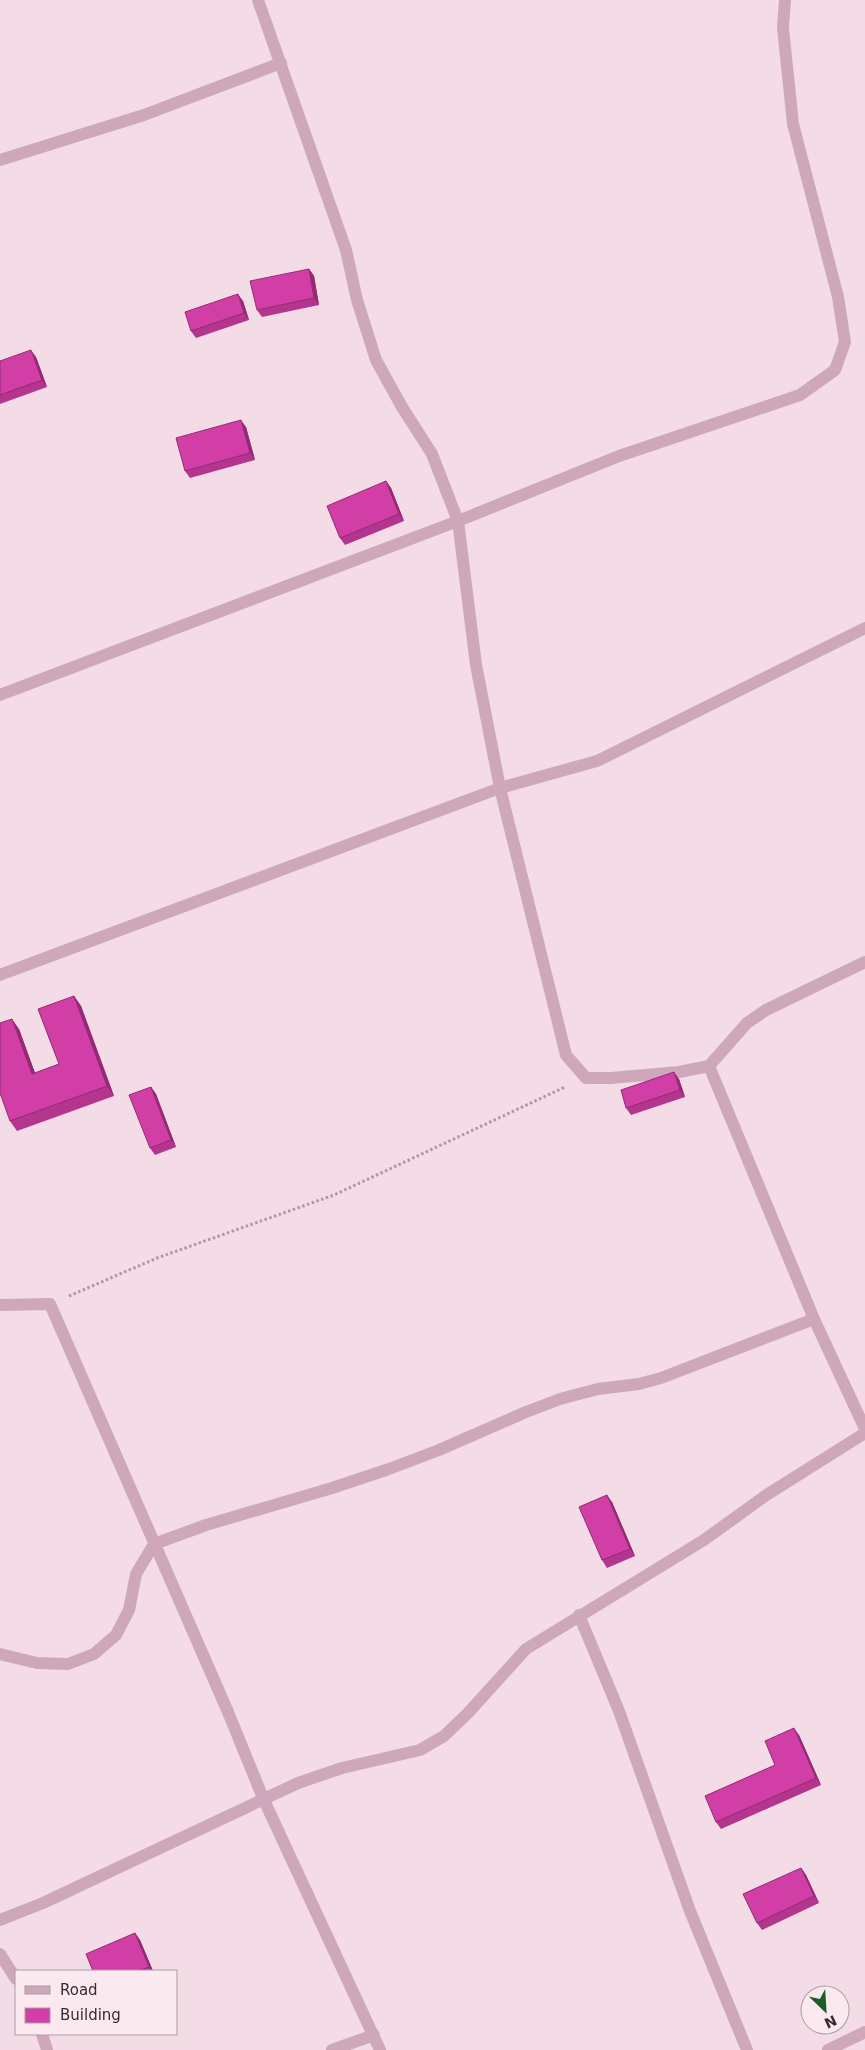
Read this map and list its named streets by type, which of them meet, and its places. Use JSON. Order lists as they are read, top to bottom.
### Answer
{
  "legend": ["Road", "Building"],
  "north": "bottom right"
}
